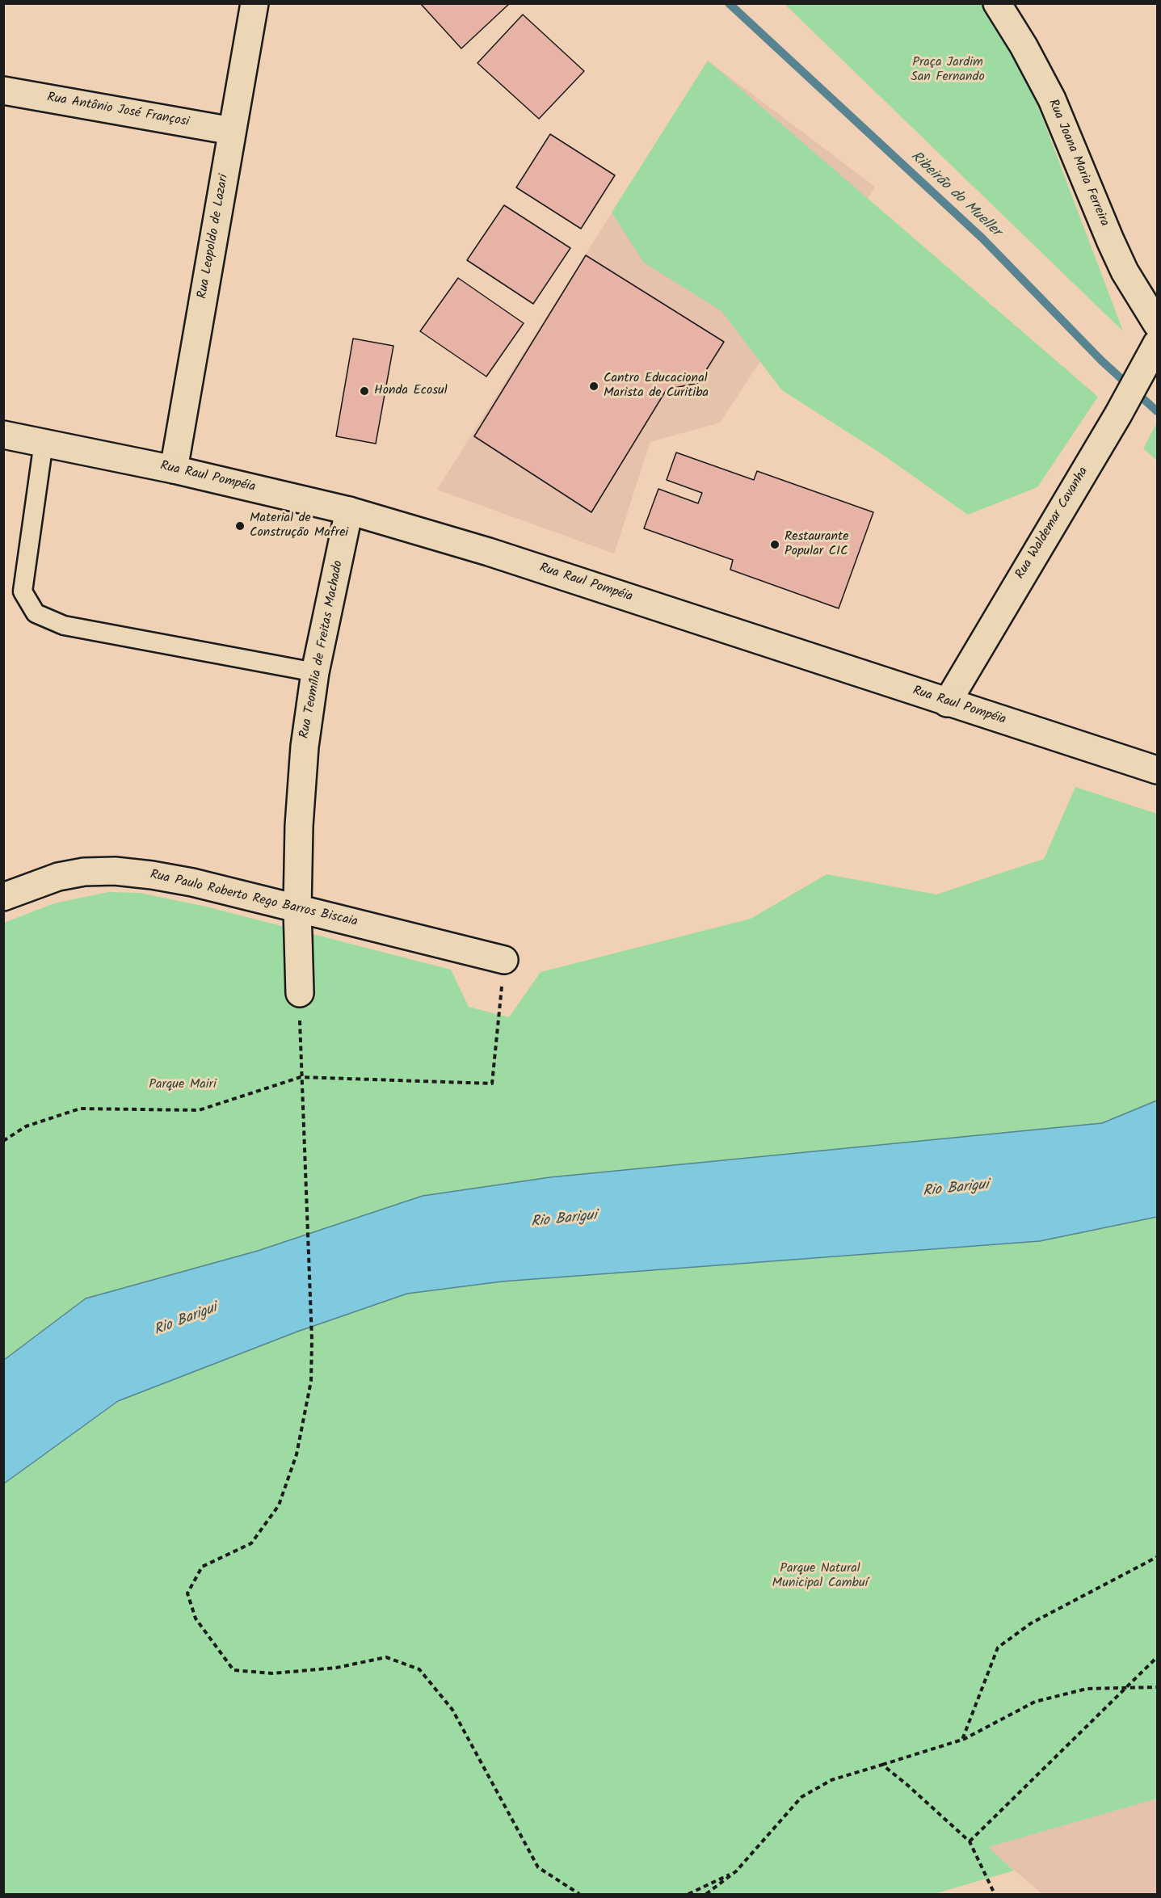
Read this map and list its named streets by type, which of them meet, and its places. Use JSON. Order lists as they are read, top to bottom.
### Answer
{
  "streets": {
    "street": [
      "Rua Antônio José Françosi",
      "Rua Joana Maria Ferreira",
      "Rua Leopoldo de Lazari",
      "Rua Raul Pompéia",
      "Rua Waldemar Cavanha",
      "Rua Teomília de Freitas Machado",
      "Rua Paulo Roberto Rego Barros Biscaia"
    ]
  },
  "crossings": [
    ["Rua Antônio José Françosi", "Rua Leopoldo de Lazari"],
    ["Rua Leopoldo de Lazari", "Rua Raul Pompéia"],
    ["Rua Raul Pompéia", "Rua Waldemar Cavanha"],
    ["Rua Raul Pompéia", "Rua Teomília de Freitas Machado"],
    ["Rua Teomília de Freitas Machado", "Rua Paulo Roberto Rego Barros Biscaia"]
  ],
  "water": ["Ribeirão do Mueller", "Rio Barigui"],
  "parks": ["Praça Jardim San Fernando", "Parque Mairi", "Parque Natural Municipal Cambuí"],
  "places": [
    "Cantro Educacional Marista de Curitiba",
    "Honda Ecosul",
    "Material de Construção Mafrei",
    "Restaurante Popular CIC"
  ]
}
